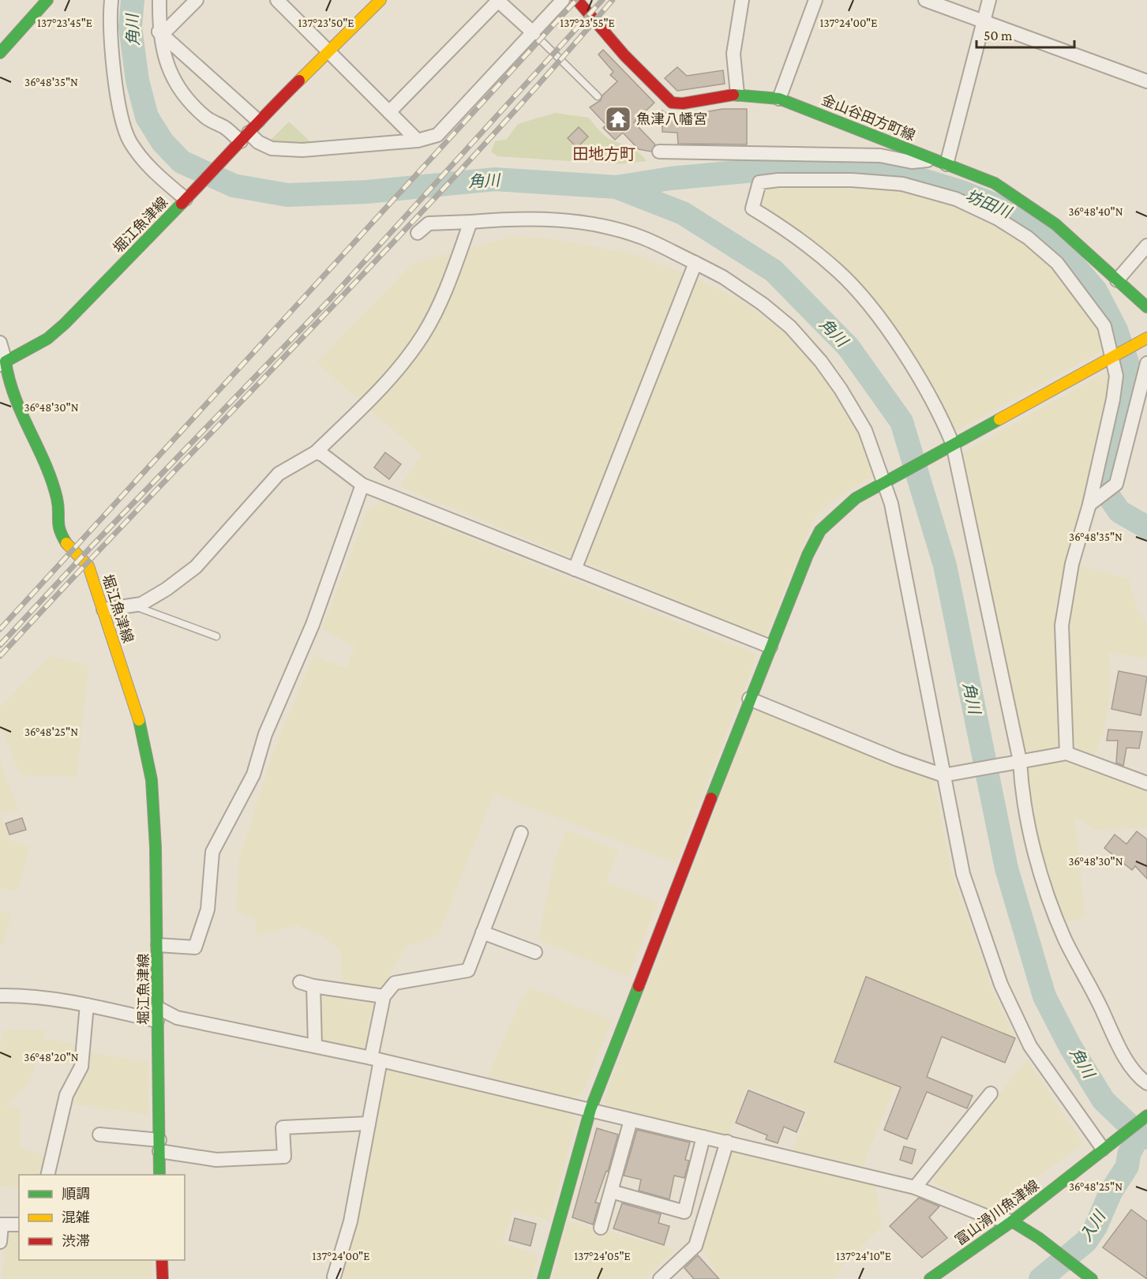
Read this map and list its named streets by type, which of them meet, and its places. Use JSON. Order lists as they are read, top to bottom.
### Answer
{
  "streets": {
    "main road": ["金山谷田方町線", "堀江魚津線", "富山滑川魚津線"]
  },
  "districts": ["田地方町"],
  "water": ["角川", "坊田川", "入川"],
  "places": {
    "temple": ["魚津八幡宮"]
  },
  "legend": ["順調", "混雑", "渋滞"],
  "scale_bar": "50 m",
  "coordinates": [
    "137°23'45\"E",
    "137°23'50\"E",
    "137°23'55\"E",
    "137°24'00\"E",
    "36°48'35\"N",
    "36°48'40\"N",
    "36°48'30\"N",
    "36°48'25\"N",
    "36°48'20\"N",
    "137°24'05\"E",
    "137°24'10\"E"
  ]
}
